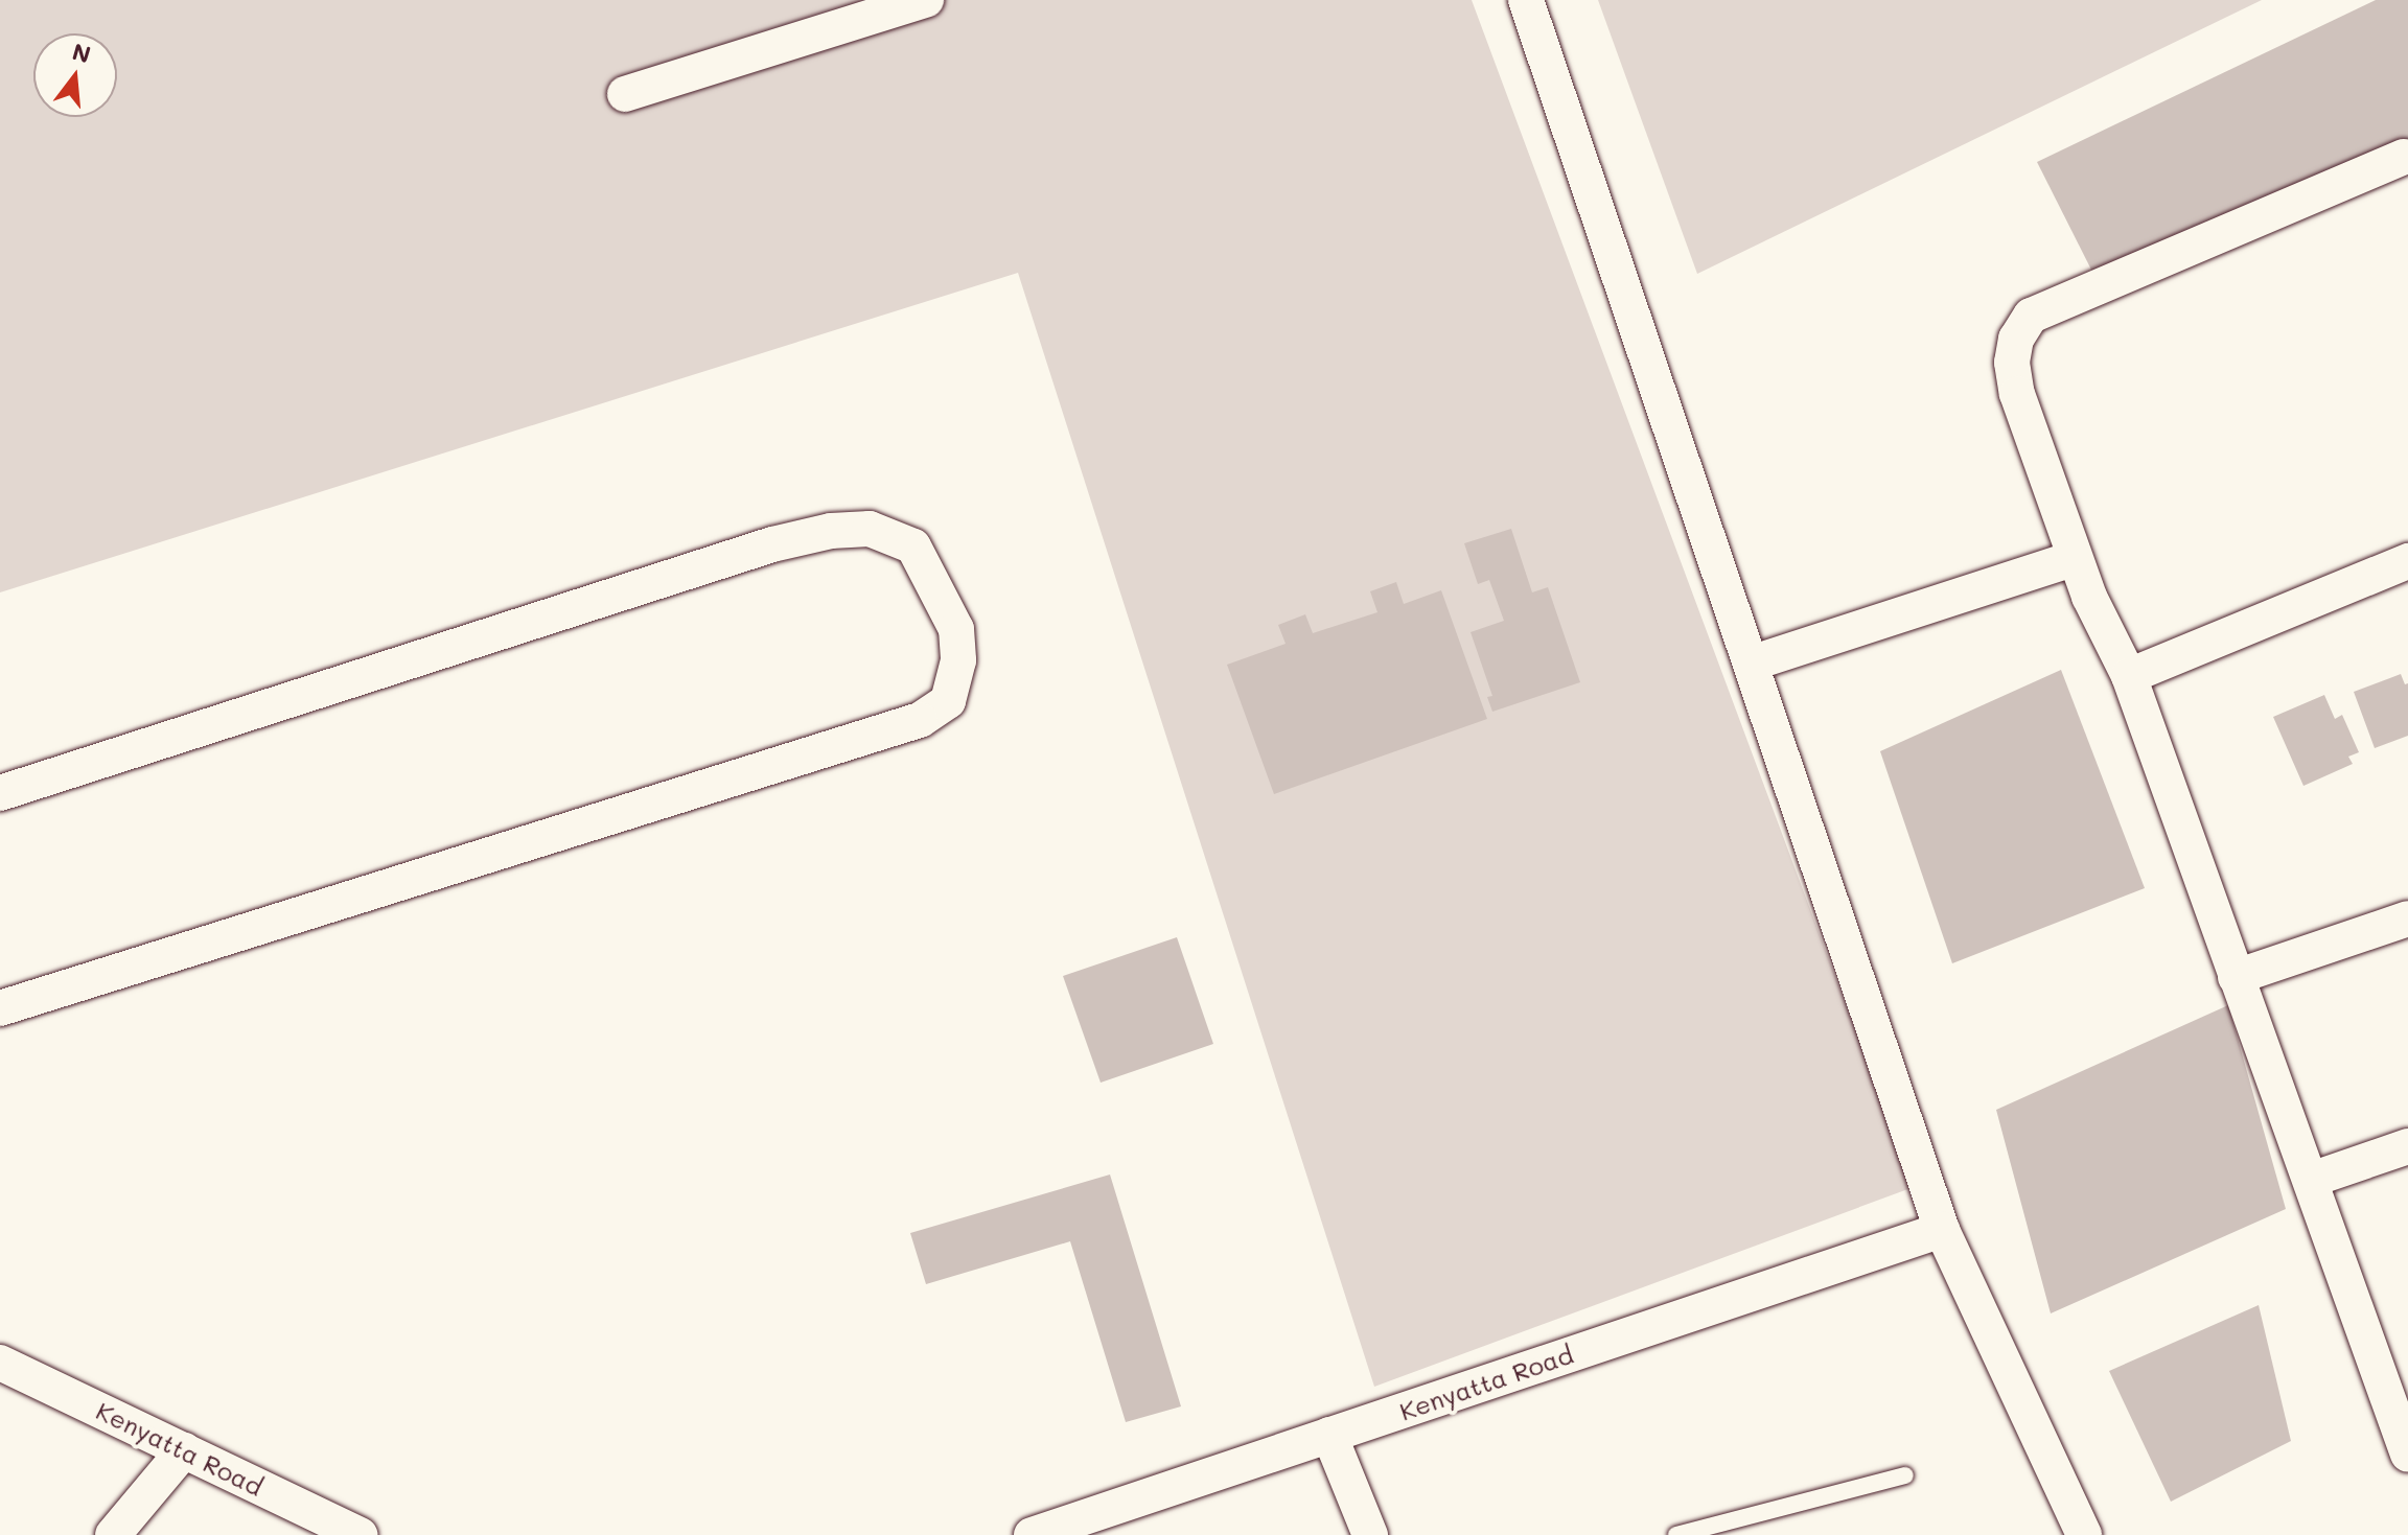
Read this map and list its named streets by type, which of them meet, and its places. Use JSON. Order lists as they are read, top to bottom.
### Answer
{
  "streets": {
    "street": ["Kenyatta Road"]
  },
  "north": "top"
}
